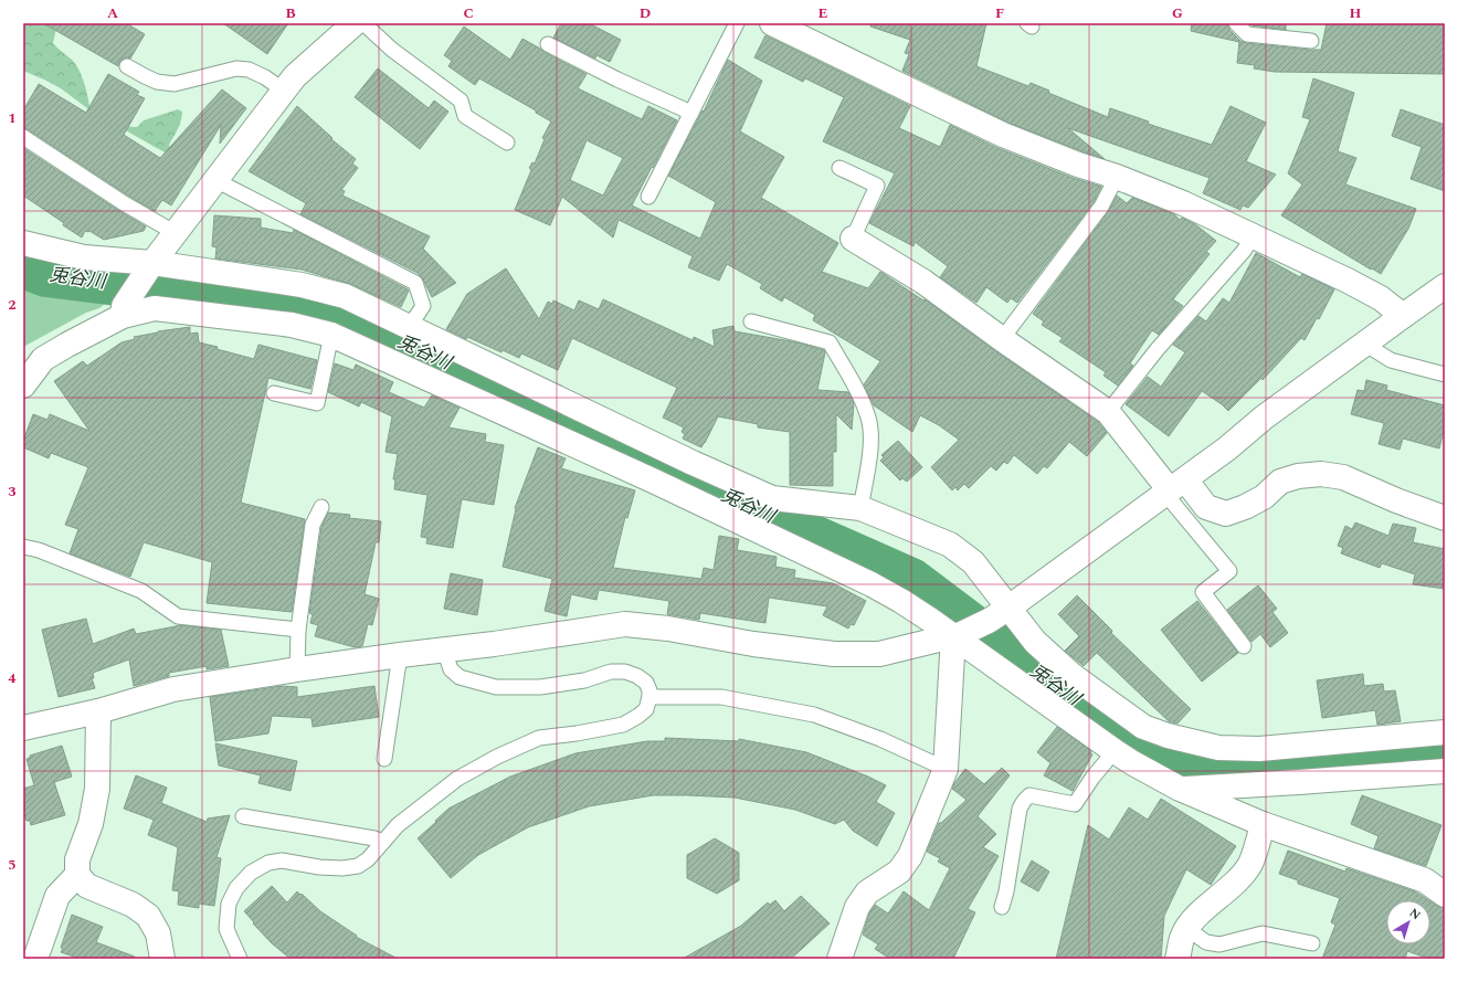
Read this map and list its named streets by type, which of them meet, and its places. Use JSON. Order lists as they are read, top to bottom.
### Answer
{
  "water": ["兎谷川"],
  "north": "top right",
  "grid": {
    "columns": [
      "A",
      "B",
      "C",
      "D",
      "E",
      "F",
      "G",
      "H"
    ],
    "rows": [
      "1",
      "2",
      "3",
      "4",
      "5"
    ]
  }
}
